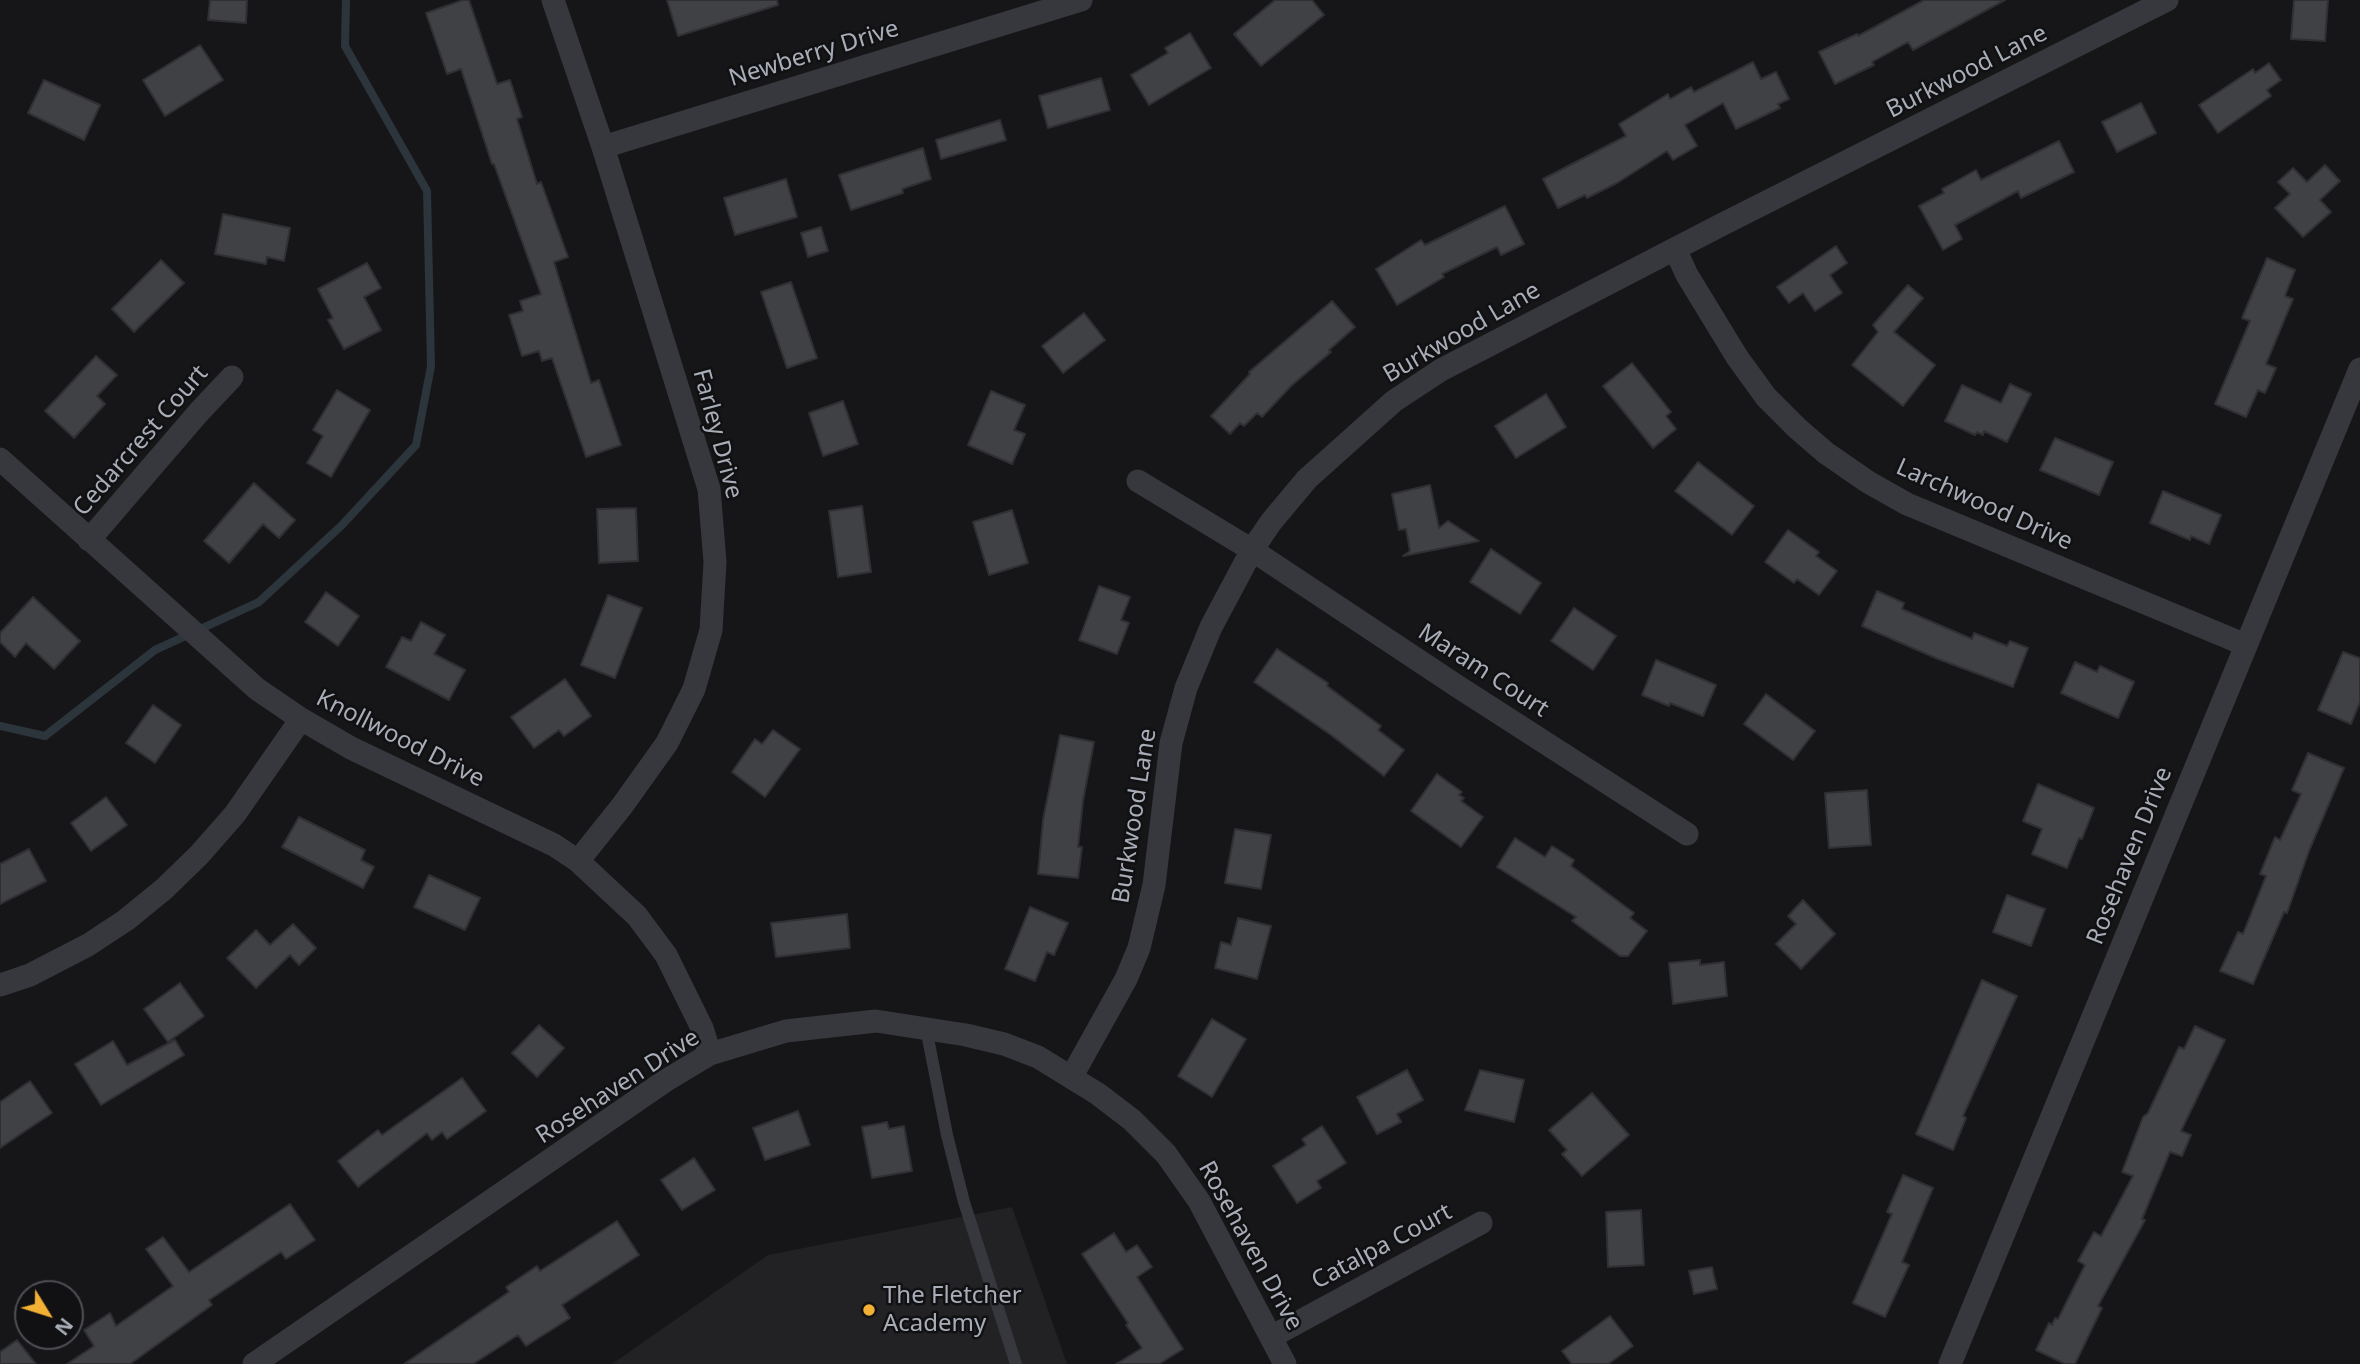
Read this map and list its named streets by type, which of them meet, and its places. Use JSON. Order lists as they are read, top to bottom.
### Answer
{
  "streets": {
    "street": [
      "Newberry Drive",
      "Burkwood Lane",
      "Farley Drive",
      "Cedarcrest Court",
      "Larchwood Drive",
      "Maram Court",
      "Knollwood Drive",
      "Rosehaven Drive",
      "Catalpa Court"
    ]
  },
  "crossings": [
    ["Newberry Drive", "Farley Drive"],
    ["Burkwood Lane", "Larchwood Drive"],
    ["Burkwood Lane", "Maram Court"],
    ["Burkwood Lane", "Rosehaven Drive"],
    ["Farley Drive", "Knollwood Drive"],
    ["Cedarcrest Court", "Knollwood Drive"],
    ["Larchwood Drive", "Rosehaven Drive"],
    ["Knollwood Drive", "Rosehaven Drive"],
    ["Rosehaven Drive", "Catalpa Court"]
  ],
  "places": ["The Fletcher Academy"],
  "north": "bottom right"
}
